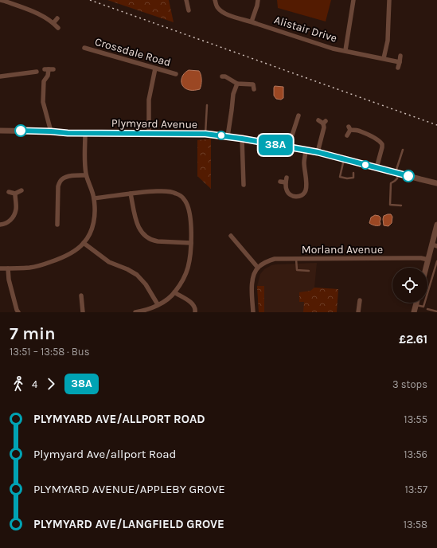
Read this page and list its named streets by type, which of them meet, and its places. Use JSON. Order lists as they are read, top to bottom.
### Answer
{
  "streets": {
    "street": [
      "Alistair Drive",
      "Crossdale Road",
      "Plymyard Avenue",
      "Morland Avenue"
    ]
  },
  "lines": ["bus line 38A"],
  "page": {
    "on_map": "38A",
    "heading": ["7 min", "13:51 – 13:58 · Bus", "£2.61"],
    "legs": ["4", "38A", "3 stops"],
    "list": [
      {
        "name": "PLYMYARD AVE/ALLPORT ROAD",
        "value": "13:55"
      },
      {
        "name": "Plymyard Ave/allport Road",
        "value": "13:56"
      },
      {
        "name": "PLYMYARD AVENUE/APPLEBY GROVE",
        "value": "13:57"
      },
      {
        "name": "PLYMYARD AVE/LANGFIELD GROVE",
        "value": "13:58"
      }
    ]
  }
}
